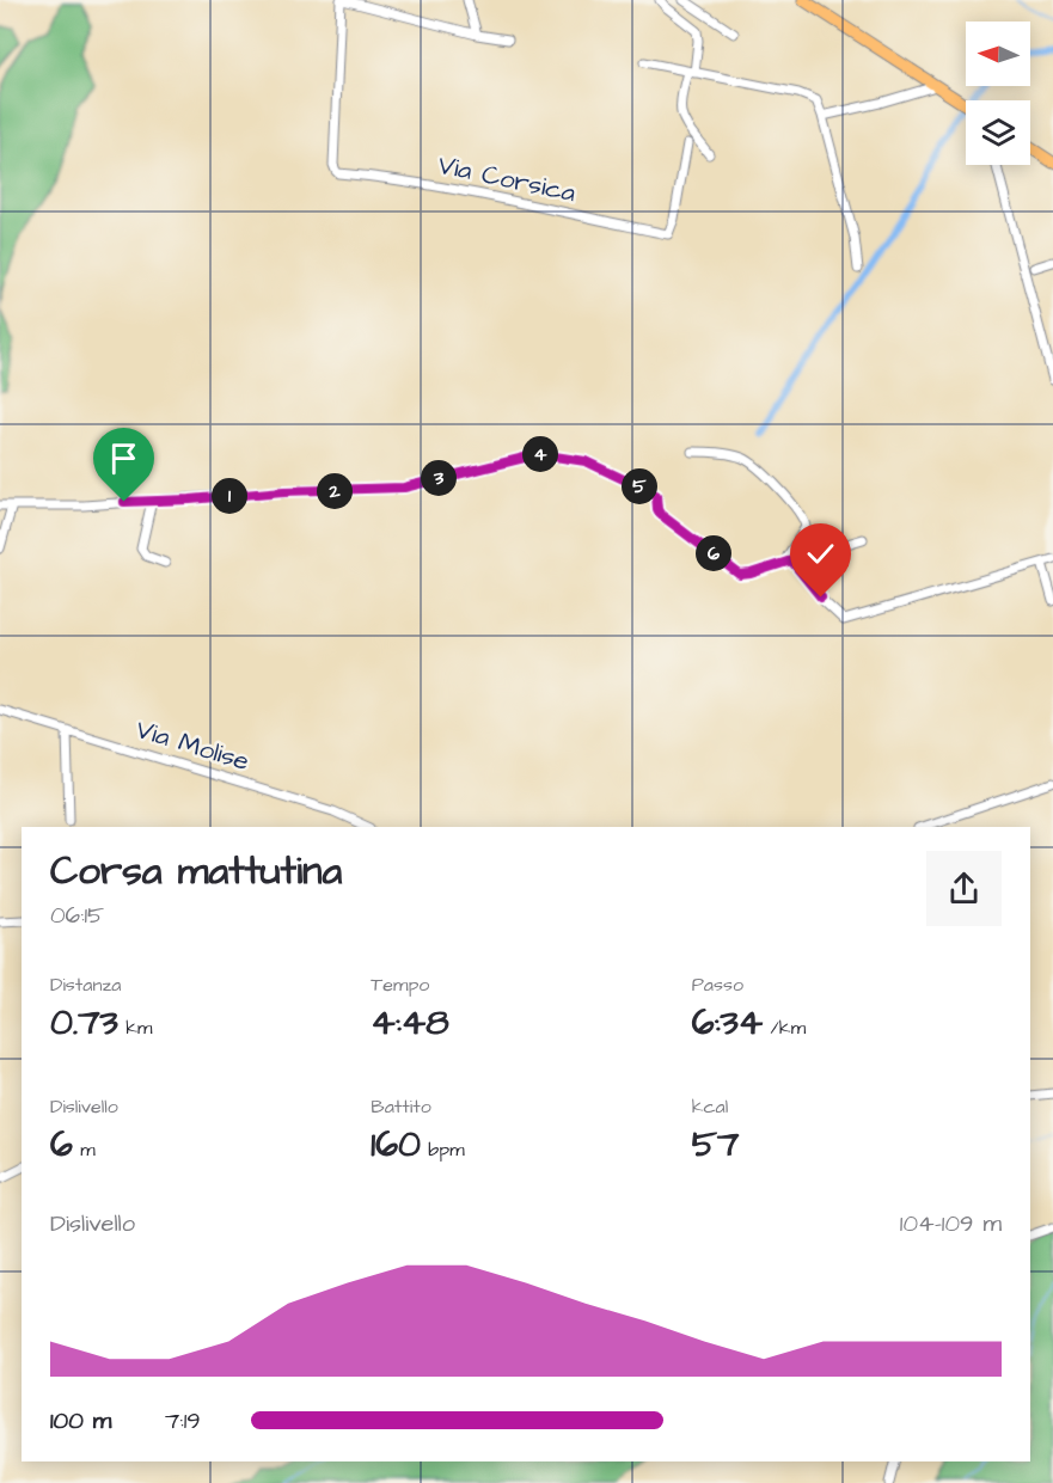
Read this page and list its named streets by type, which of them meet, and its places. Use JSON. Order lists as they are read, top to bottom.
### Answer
{
  "streets": {
    "street": ["Via Corsica", "Via Molise"]
  },
  "north": "left",
  "page": {
    "pins": [
      "4",
      "3",
      "5",
      "2",
      "1",
      "6"
    ],
    "heading": ["Corsa mattutina", "06:15"],
    "stats": [
      ["Distanza", "0.73 km"],
      ["Tempo", "4:48"],
      ["Passo", "6:34 /km"],
      ["Dislivello", "6 m"],
      ["Battito", "160 bpm"],
      ["kcal", "57"]
    ],
    "chart": ["Dislivello", "104–109 m"],
    "list": [
      {
        "name": "100 m",
        "note": "7:19"
      }
    ]
  }
}
